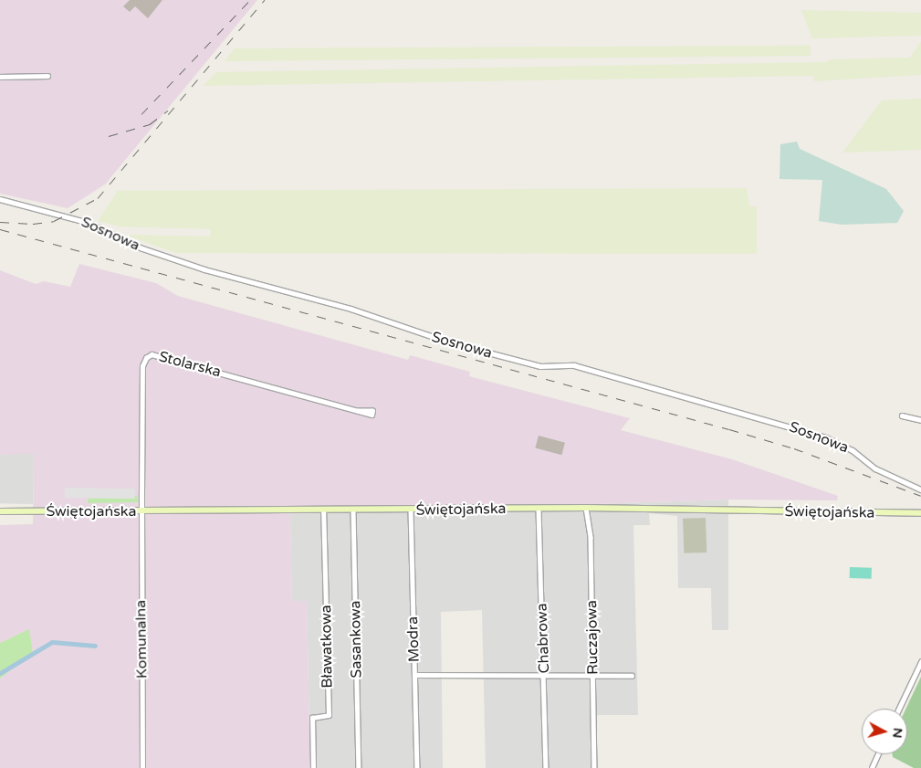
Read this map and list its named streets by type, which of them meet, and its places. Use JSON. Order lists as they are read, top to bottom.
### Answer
{
  "streets": {
    "street": [
      "Sosnowa",
      "Stolarska",
      "Świętojańska",
      "Ruczajowa",
      "Chabrowa",
      "Komunalna",
      "Sasankowa",
      "Modra",
      "Bławatkowa"
    ]
  },
  "crossings": [
    ["Stolarska", "Świętojańska"],
    ["Stolarska", "Komunalna"],
    ["Świętojańska", "Ruczajowa"],
    ["Świętojańska", "Chabrowa"],
    ["Świętojańska", "Komunalna"],
    ["Świętojańska", "Sasankowa"],
    ["Świętojańska", "Modra"],
    ["Świętojańska", "Bławatkowa"]
  ],
  "north": "right"
}
